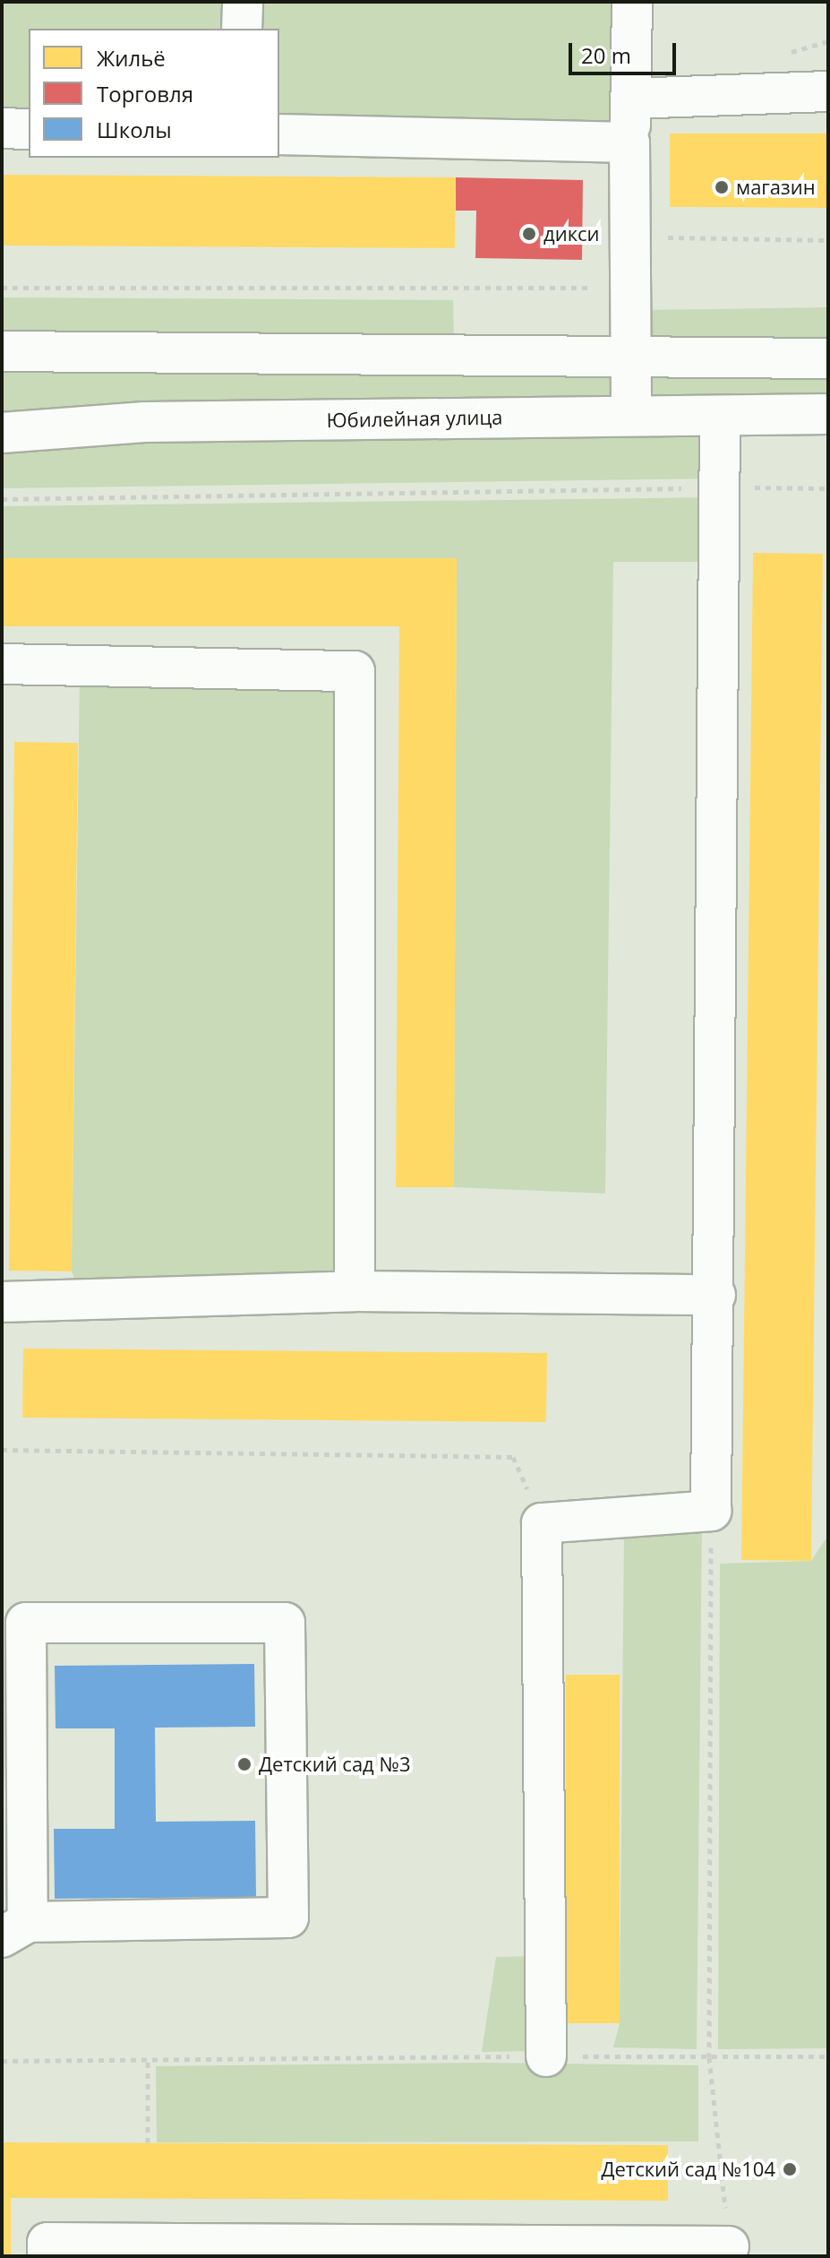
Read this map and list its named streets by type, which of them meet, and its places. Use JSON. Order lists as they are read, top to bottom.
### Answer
{
  "streets": {
    "street": ["Юбилейная улица"]
  },
  "places": [
    "магазин",
    "дикси",
    "Детский сад №3",
    "Детский сад №104"
  ],
  "legend": ["Жильё", "Торговля", "Школы"],
  "scale_bar": "20 m"
}
